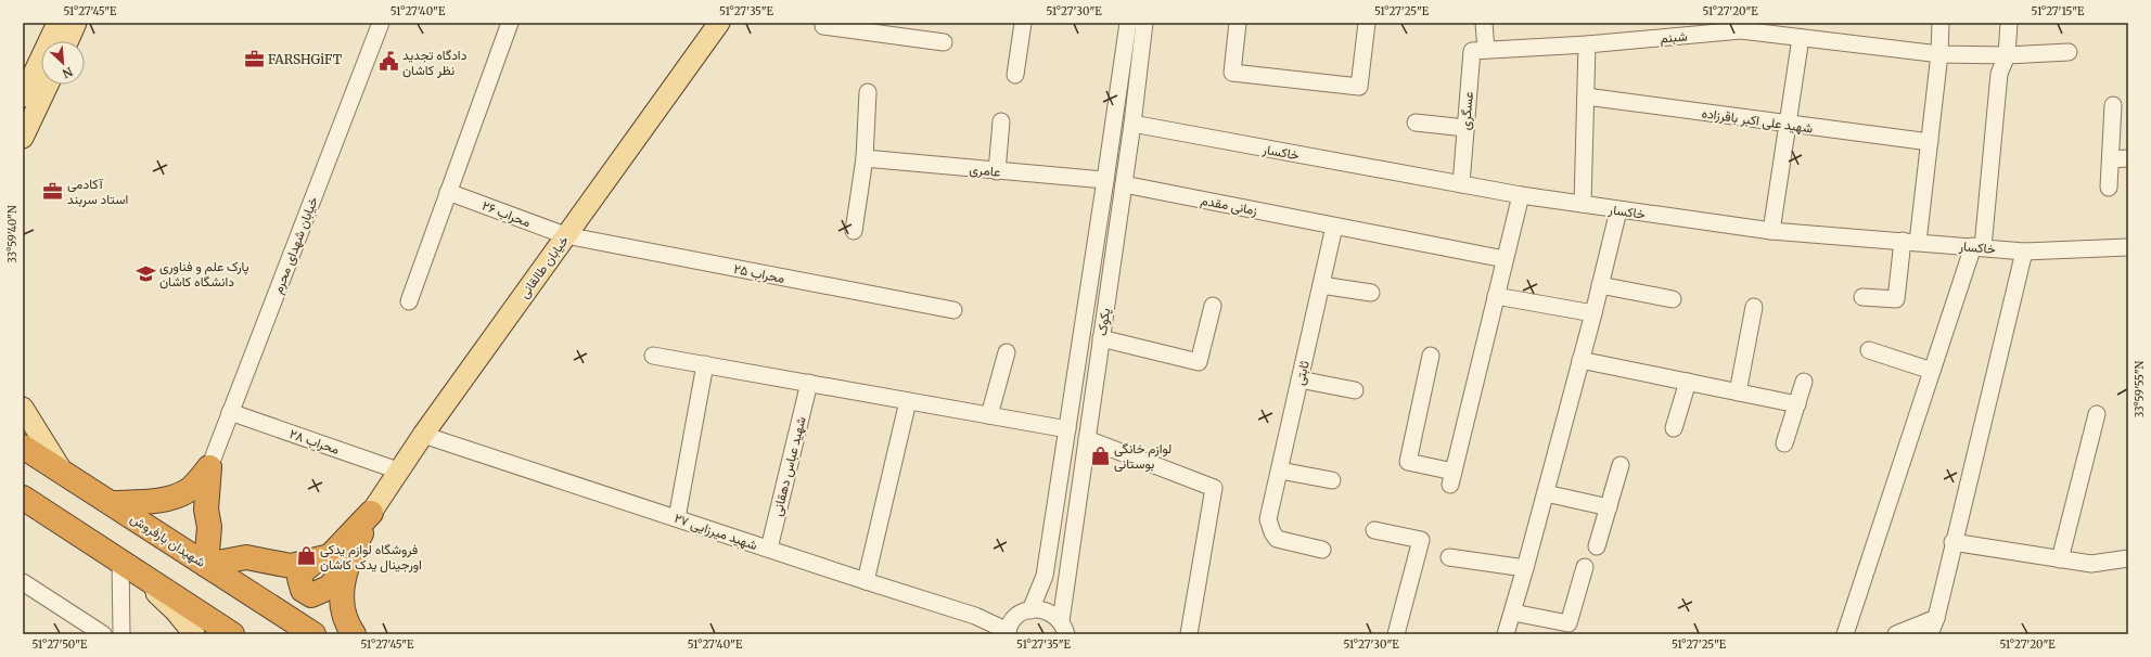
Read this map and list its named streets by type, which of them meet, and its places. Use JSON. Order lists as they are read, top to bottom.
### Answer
{
  "streets": {
    "highway": ["شهیدان بارفروش"],
    "main road": ["خیابان طالقانی"],
    "street": [
      "شبنم",
      "عسگری",
      "شهید علی اکبر باقرزاده",
      "خاکسار",
      "عامری",
      "زمانی مقدم",
      "محراب ۲۶",
      "خیابان شهدای محرم",
      "محراب ۲۵",
      "پکوک",
      "ثابتی",
      "محراب ۲۸",
      "شهید عباس دهقانی",
      "شهید میرزایی ۲۷"
    ]
  },
  "crossings": [
    ["شبنم", "عسگری"],
    ["عسگری", "خاکسار"],
    ["خاکسار", "پکوک"],
    ["عامری", "پکوک"],
    ["زمانی مقدم", "پکوک"],
    ["زمانی مقدم", "ثابتی"],
    ["محراب ۲۶", "خیابان طالقانی"],
    ["محراب ۲۶", "محراب ۲۵"],
    ["خیابان شهدای محرم", "محراب ۲۸"],
    ["خیابان طالقانی", "محراب ۲۵"],
    ["خیابان طالقانی", "محراب ۲۸"],
    ["خیابان طالقانی", "شهید میرزایی ۲۷"],
    ["شهید عباس دهقانی", "شهید میرزایی ۲۷"]
  ],
  "places": {
    "office": ["FARSHGiFT", "آکادمی استاد سربند"],
    "public building": ["دادگاه تجدید نظر کاشان"],
    "school or university": ["پارک علم و فناوری دانشگاه کاشان"],
    "shop": ["لوازم خانگی بوستانی", "فروشگاه لوازم یدکی اورجینال یدک کاشان"]
  },
  "north": "bottom right",
  "coordinates": [
    "51°27'45\"E",
    "51°27'40\"E",
    "51°27'35\"E",
    "51°27'30\"E",
    "51°27'25\"E",
    "51°27'20\"E",
    "51°27'15\"E",
    "33°59'40\"N",
    "33°59'55\"N",
    "51°27'50\"E"
  ]
}
